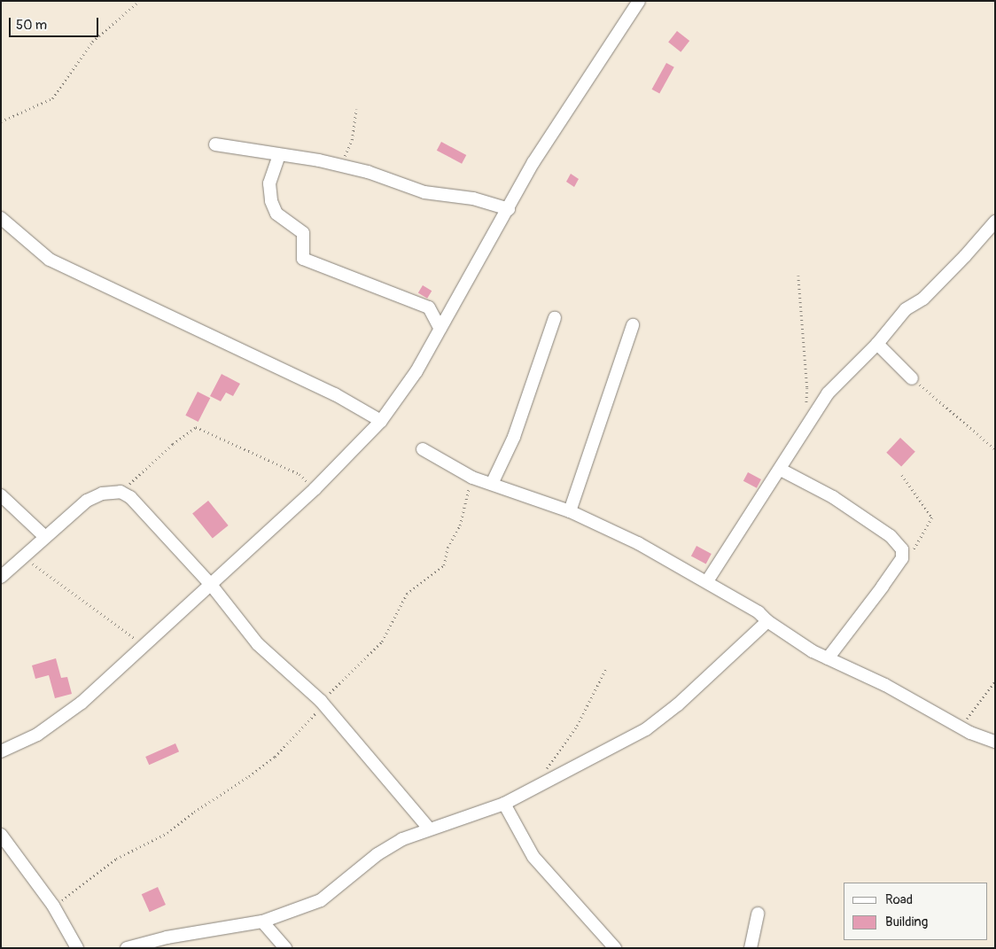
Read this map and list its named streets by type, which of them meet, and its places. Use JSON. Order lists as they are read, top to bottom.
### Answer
{
  "legend": ["Road", "Building"],
  "scale_bar": "50 m"
}
